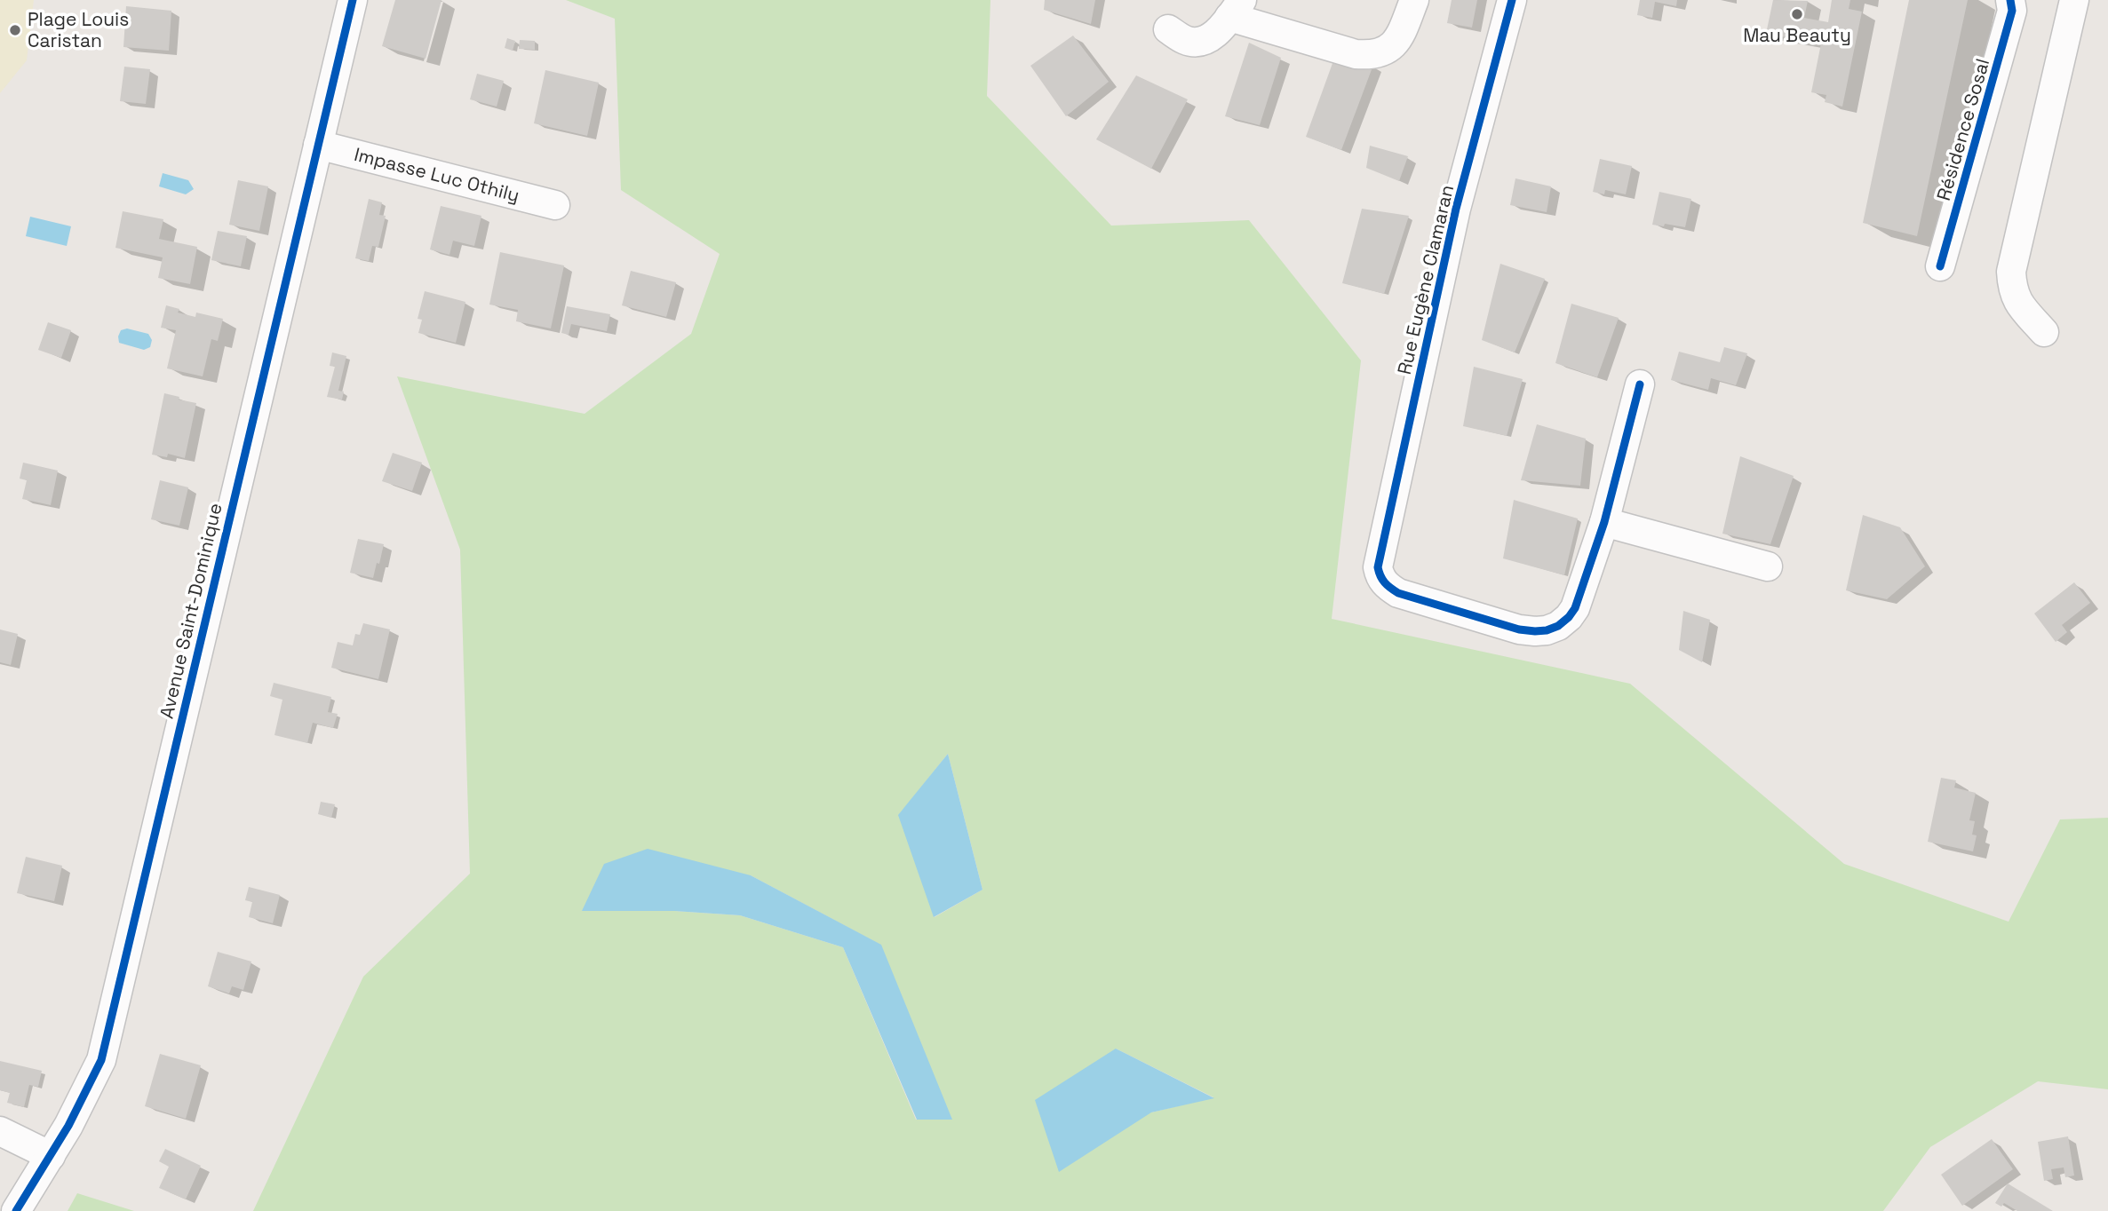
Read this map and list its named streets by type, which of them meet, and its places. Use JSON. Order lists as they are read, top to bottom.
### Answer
{
  "streets": {
    "street": [
      "Résidence Sosal",
      "Impasse Luc Othily",
      "Rue Eugène Clamaran",
      "Avenue Saint-Dominique"
    ]
  },
  "crossings": [
    ["Impasse Luc Othily", "Avenue Saint-Dominique"]
  ],
  "places": ["Mau Beauty", "Plage Louis Caristan"]
}
